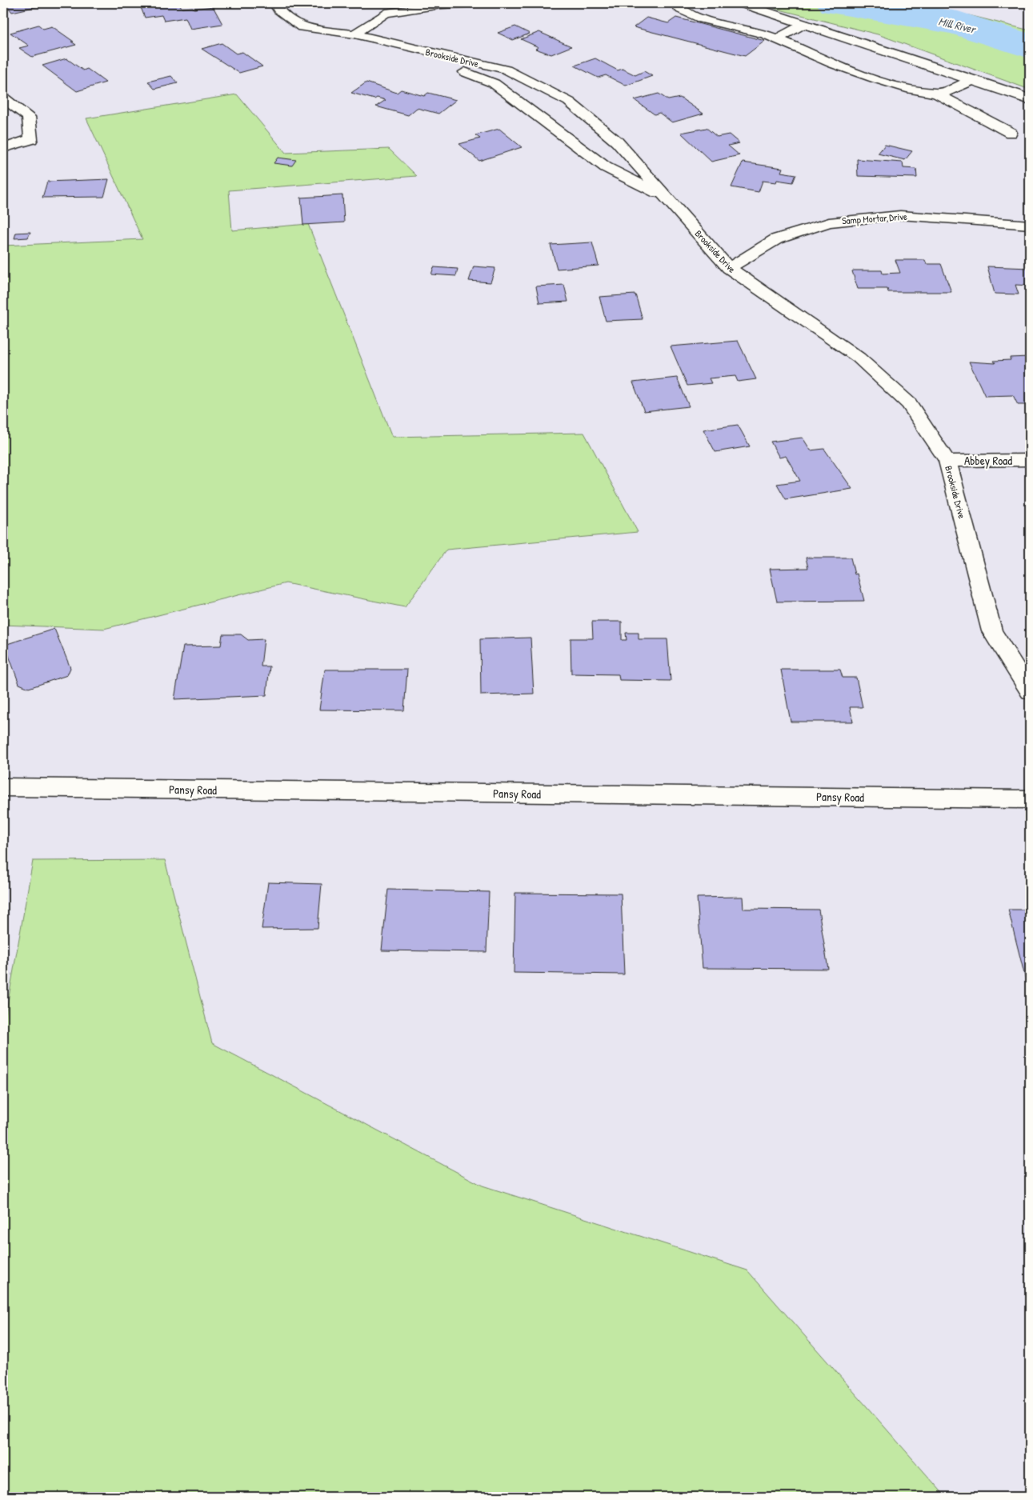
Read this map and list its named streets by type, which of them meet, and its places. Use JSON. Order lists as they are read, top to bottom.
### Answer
{
  "streets": {
    "street": [
      "Brookside Drive",
      "Samp Mortar Drive",
      "Abbey Road",
      "Pansy Road"
    ]
  },
  "crossings": [
    ["Brookside Drive", "Samp Mortar Drive"],
    ["Brookside Drive", "Abbey Road"]
  ],
  "water": ["Mill River"]
}
